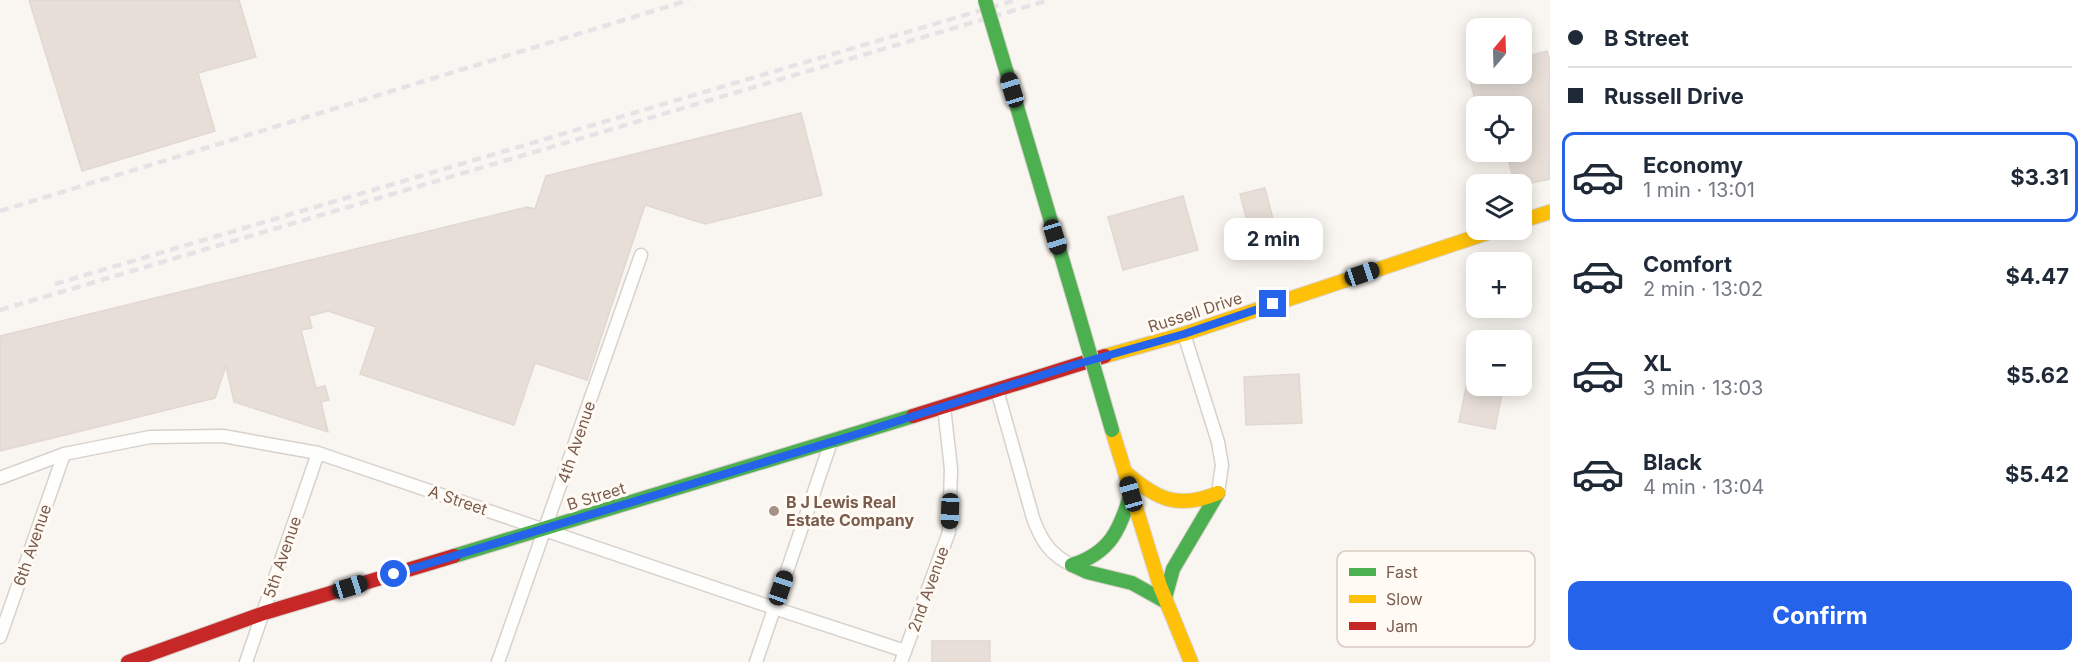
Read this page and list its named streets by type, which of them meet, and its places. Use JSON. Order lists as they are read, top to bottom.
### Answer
{
  "streets": {
    "street": [
      "Russell Drive",
      "4th Avenue",
      "B Street",
      "A Street",
      "6th Avenue",
      "5th Avenue",
      "2nd Avenue"
    ]
  },
  "crossings": [
    ["Russell Drive", "B Street"],
    ["4th Avenue", "B Street"],
    ["4th Avenue", "A Street"],
    ["B Street", "A Street"],
    ["B Street", "5th Avenue"],
    ["B Street", "2nd Avenue"],
    ["A Street", "6th Avenue"],
    ["A Street", "5th Avenue"],
    ["A Street", "2nd Avenue"]
  ],
  "places": ["B J Lewis Real Estate Company"],
  "legend": ["Fast", "Slow", "Jam"],
  "north": "top",
  "page": {
    "banner": ["B Street", "Russell Drive"],
    "map_buttons": ["+", "−"],
    "list": [
      {
        "name": "Economy",
        "note": "1 min · 13:01",
        "value": "$3.31"
      },
      {
        "name": "Comfort",
        "note": "2 min · 13:02",
        "value": "$4.47"
      },
      {
        "name": "XL",
        "note": "3 min · 13:03",
        "value": "$5.62"
      },
      {
        "name": "Black",
        "note": "4 min · 13:04",
        "value": "$5.42"
      }
    ],
    "bubble": "2 min",
    "buttons": "Confirm"
  }
}
